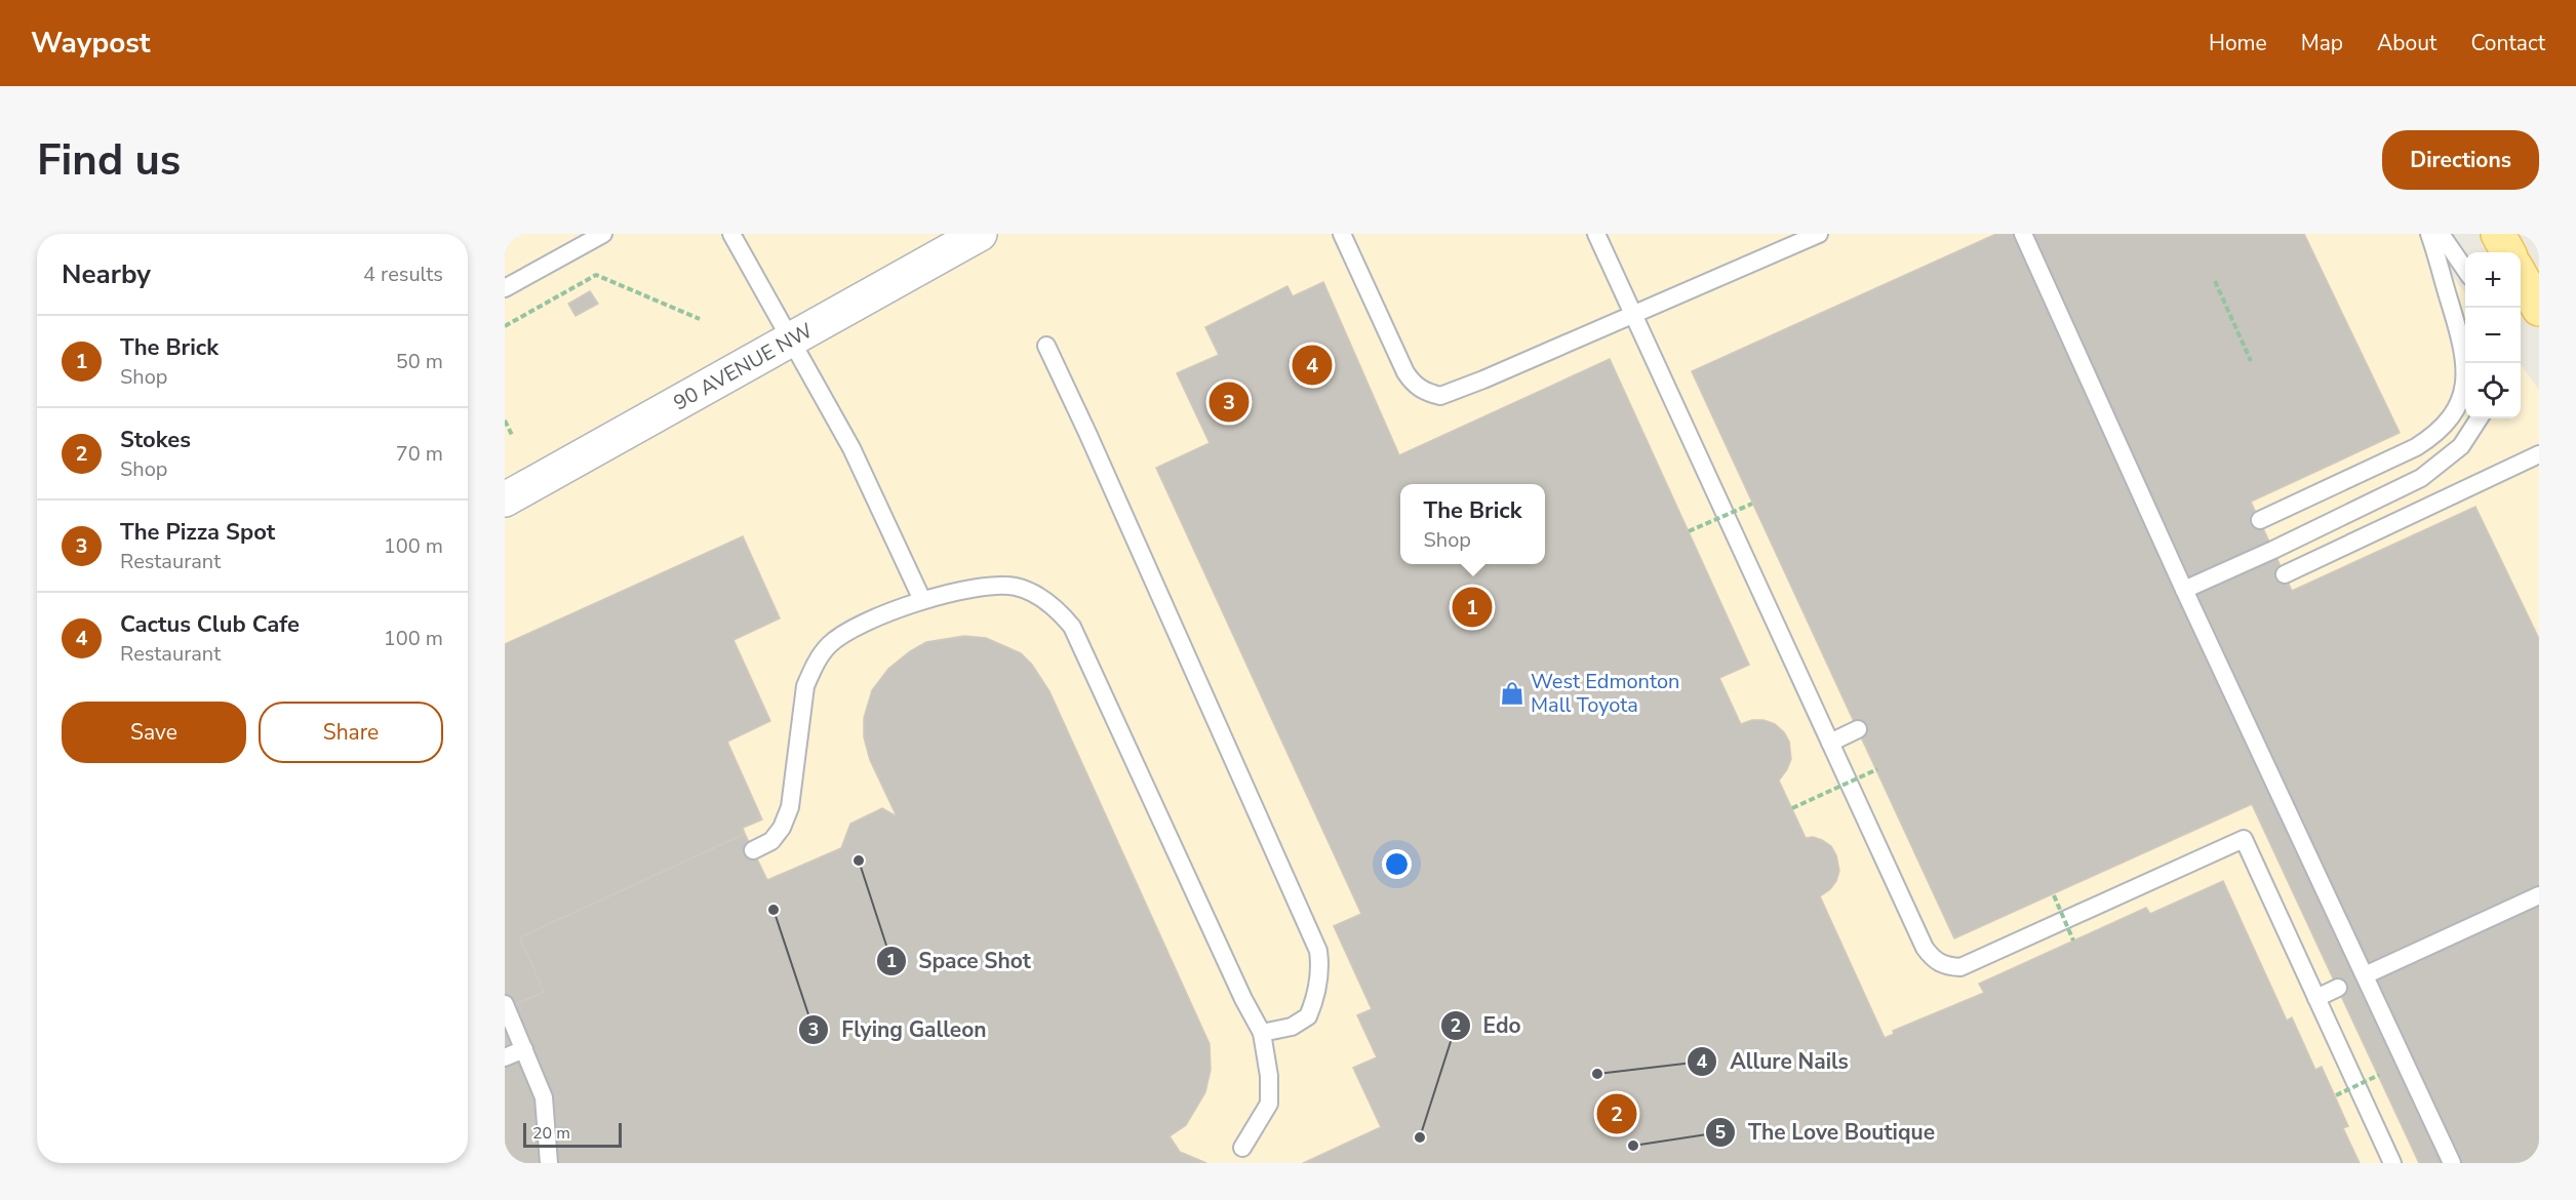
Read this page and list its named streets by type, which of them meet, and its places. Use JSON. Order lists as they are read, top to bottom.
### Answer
{
  "streets": {
    "street": ["90 AVENUE NW"]
  },
  "places": {
    "shop": ["West Edmonton Mall Toyota"],
    "other": [
      "Space Shot",
      "Flying Galleon",
      "Allure Nails",
      "Edo",
      "The Love Boutique"
    ]
  },
  "scale_bar": "20 m",
  "page": {
    "header": "Waypost",
    "nav": [
      "Home",
      "Map",
      "About",
      "Contact"
    ],
    "buttons": [
      "Directions",
      ["Save", "Share"]
    ],
    "title": "Find us",
    "heading": ["Nearby", "4 results"],
    "map_buttons": ["+", "−"],
    "list": [
      {
        "mark": "1",
        "name": "The Brick",
        "note": "Shop",
        "value": "50 m"
      },
      {
        "mark": "2",
        "name": "Stokes",
        "note": "Shop",
        "value": "70 m"
      },
      {
        "mark": "3",
        "name": "The Pizza Spot",
        "note": "Restaurant",
        "value": "100 m"
      },
      {
        "mark": "4",
        "name": "Cactus Club Cafe",
        "note": "Restaurant",
        "value": "100 m"
      }
    ],
    "pins": [
      "4",
      "3",
      "1",
      "2"
    ],
    "popup": ["The Brick", "Shop"],
    "scale": "20 m"
  }
}
